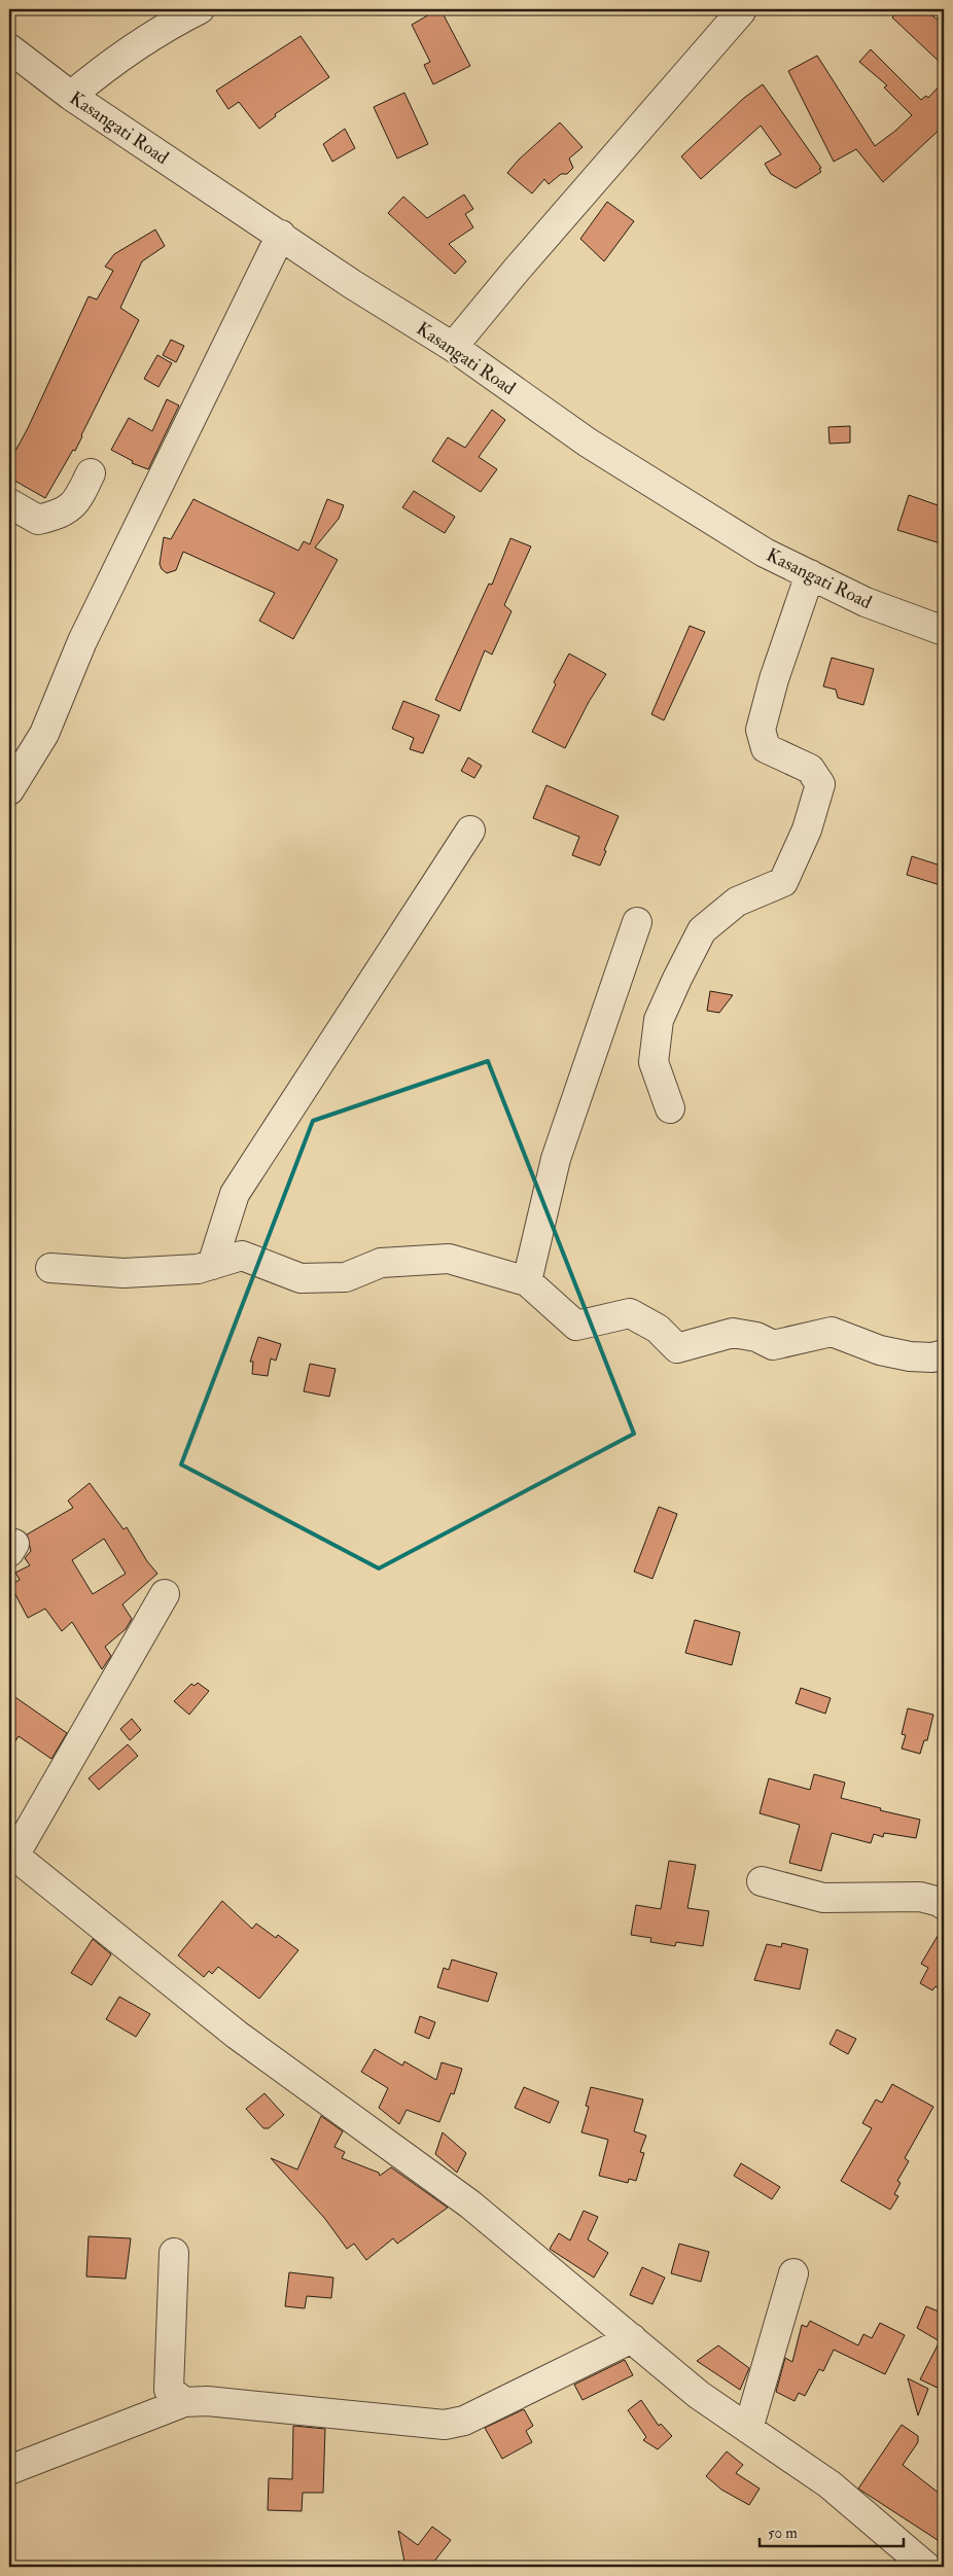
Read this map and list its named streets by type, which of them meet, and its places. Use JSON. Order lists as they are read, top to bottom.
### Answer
{
  "streets": {
    "street": ["Kasangati Road"]
  },
  "scale_bar": "50 m"
}
